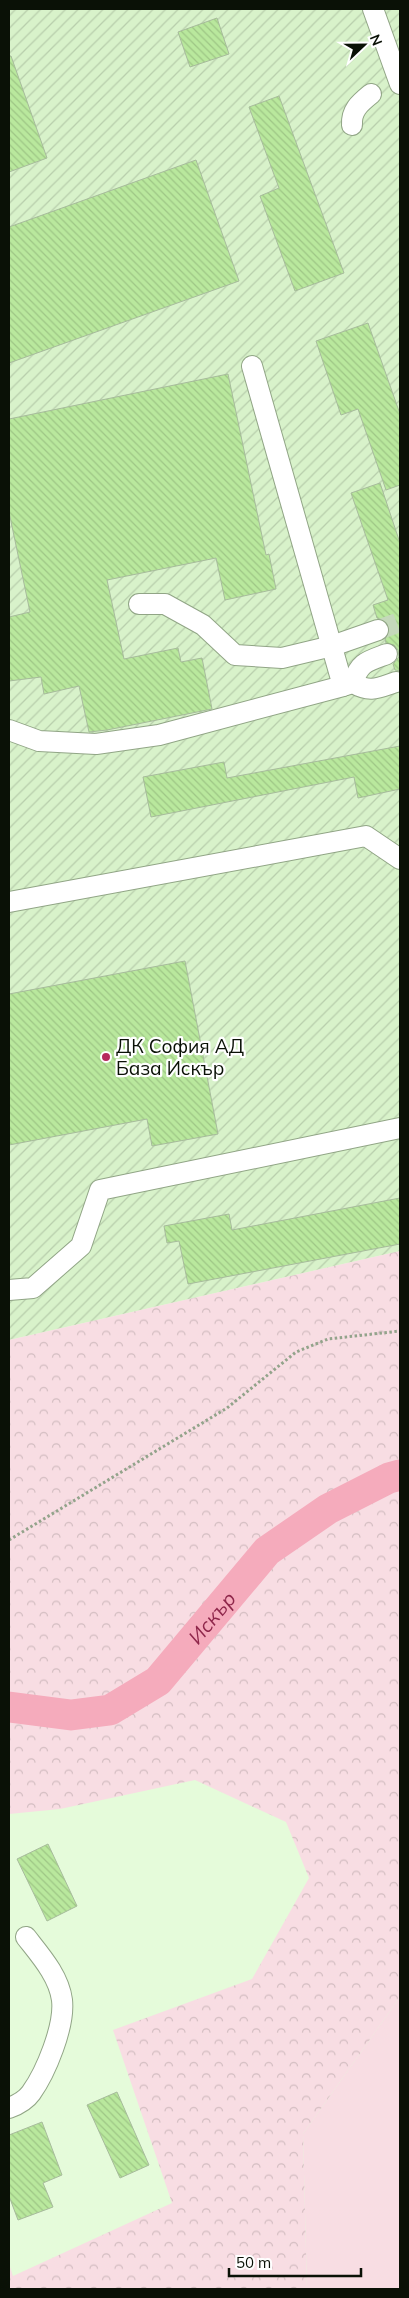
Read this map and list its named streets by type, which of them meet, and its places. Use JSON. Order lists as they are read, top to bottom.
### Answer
{
  "water": ["Искър"],
  "places": ["ДК София АД База Искър"],
  "scale_bar": "50 m",
  "north": "right"
}
